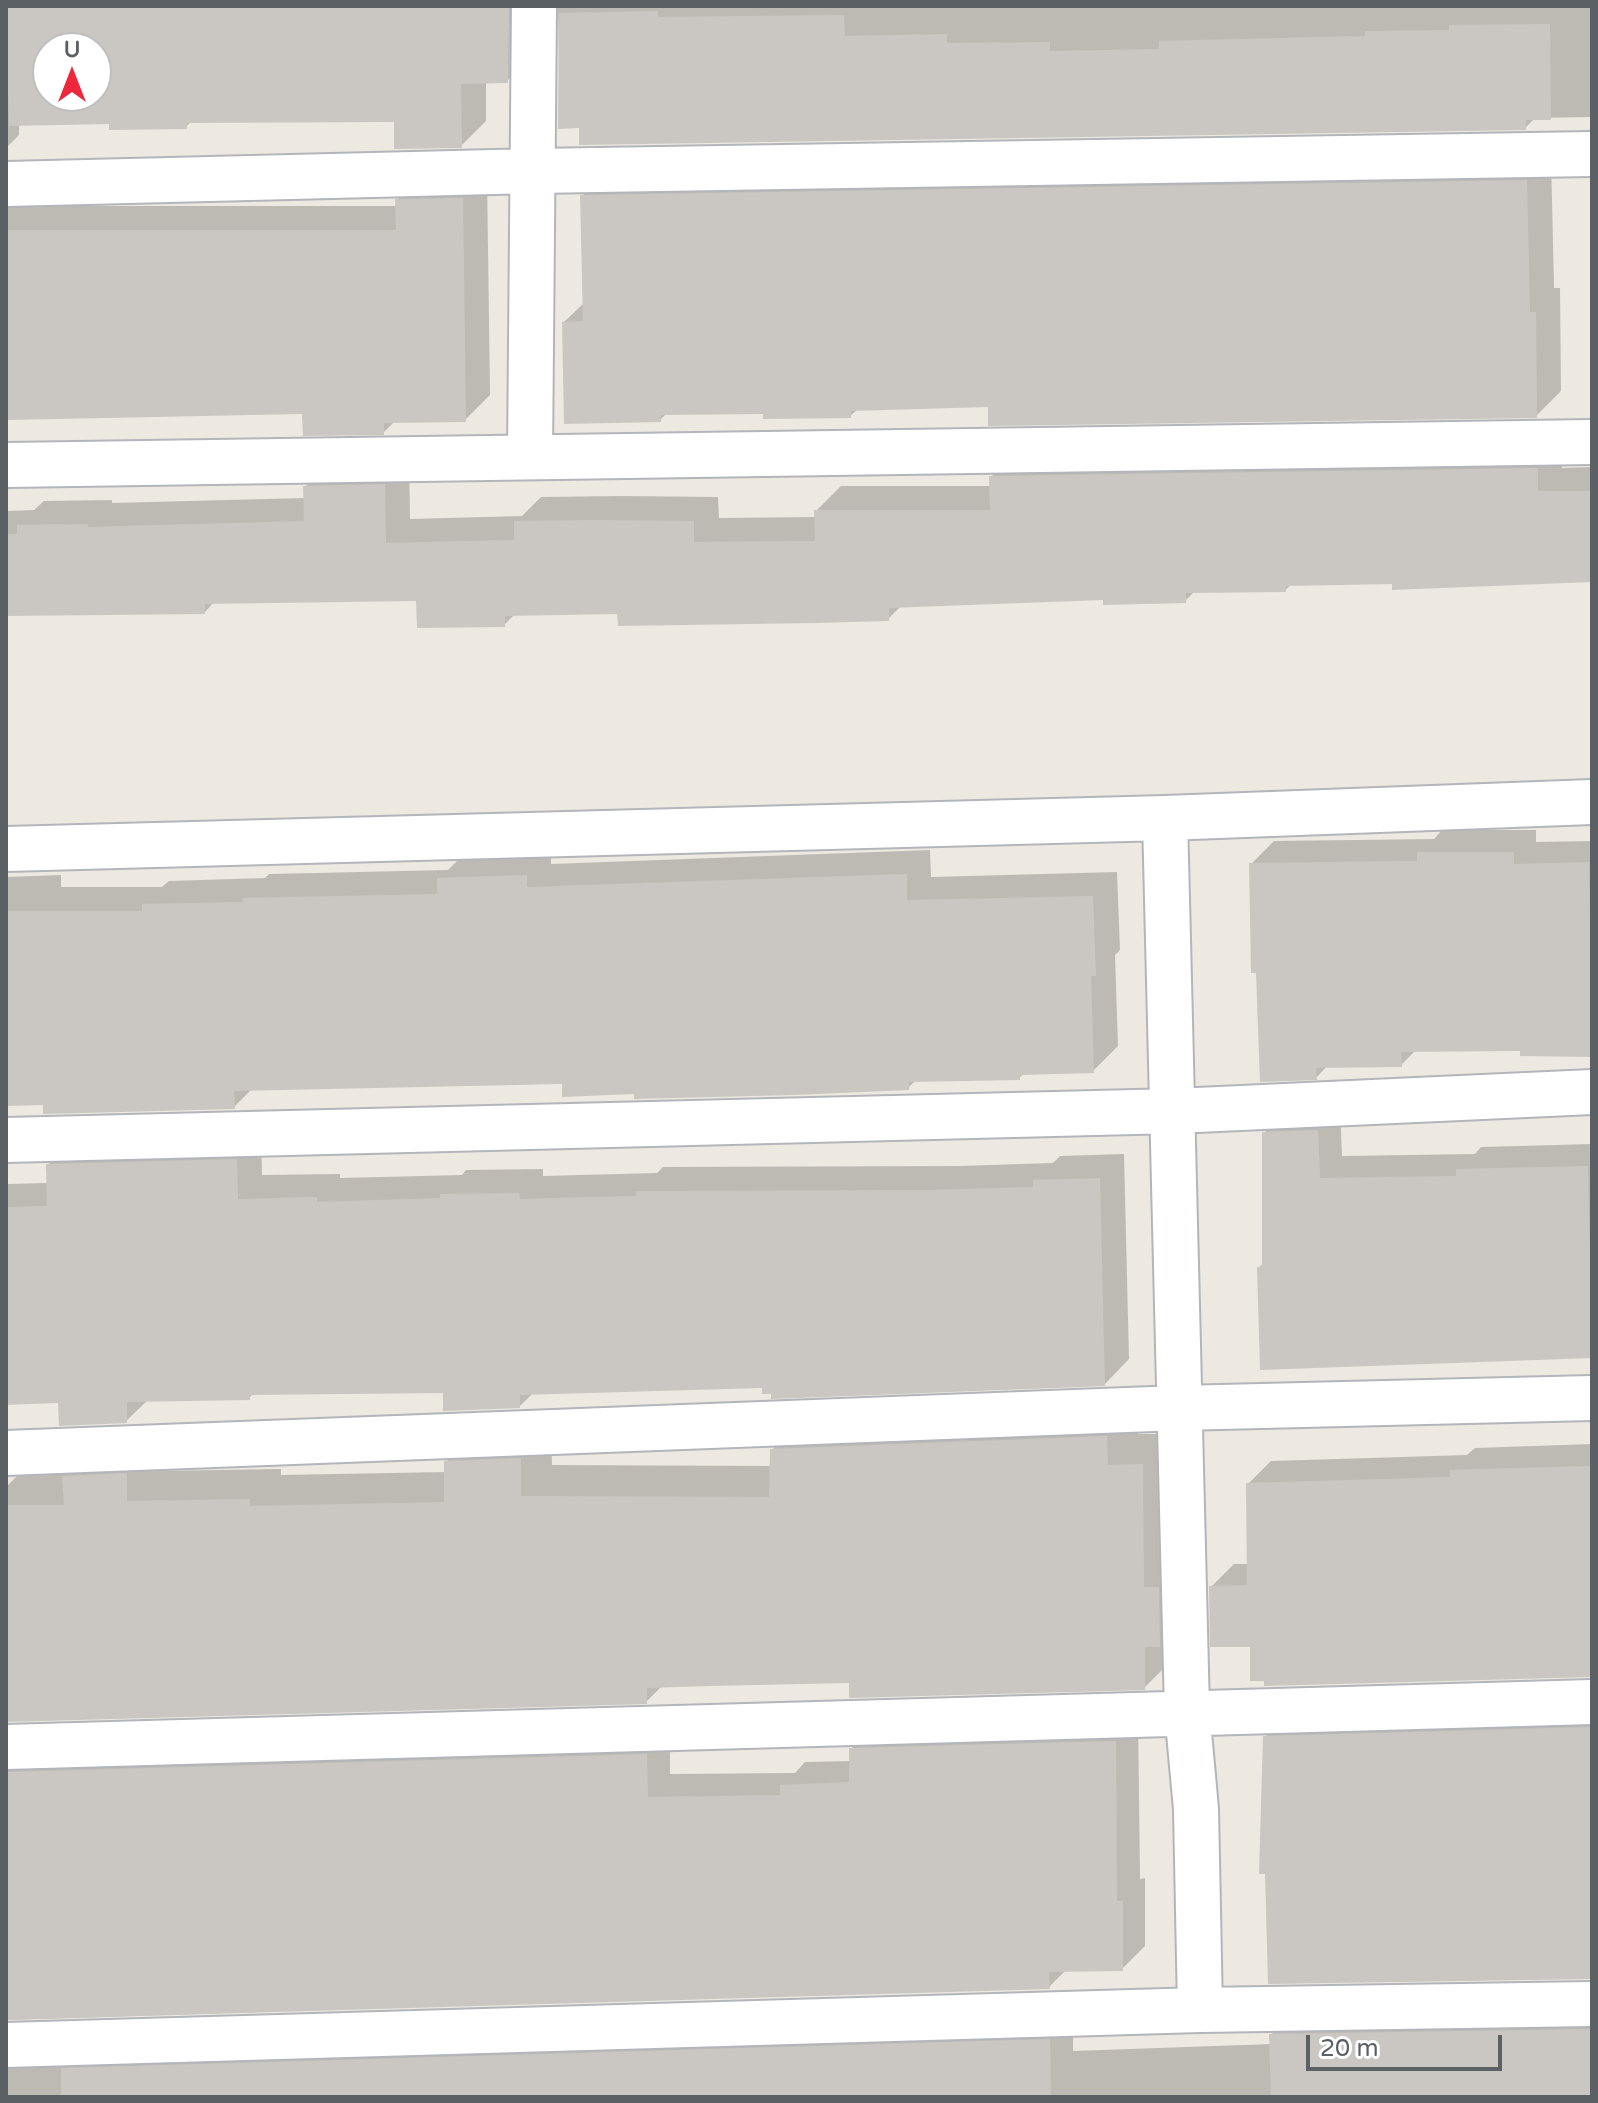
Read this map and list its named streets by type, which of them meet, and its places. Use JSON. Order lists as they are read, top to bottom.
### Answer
{
  "scale_bar": "20 m",
  "north": "top"
}
